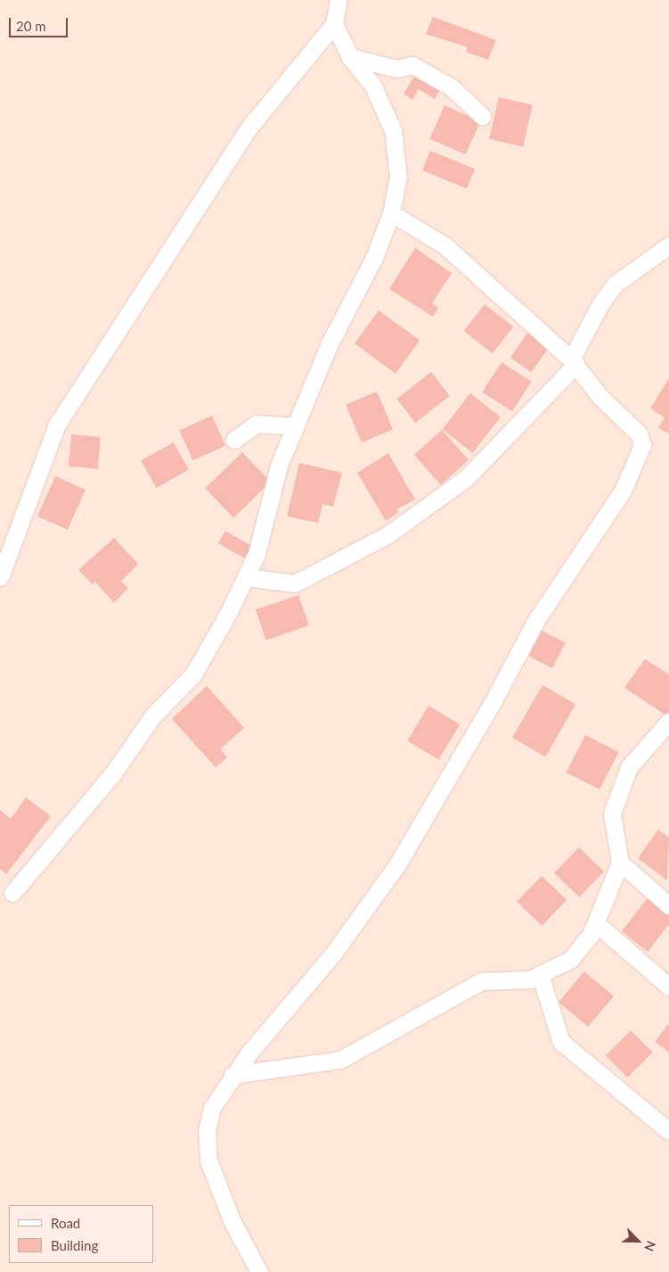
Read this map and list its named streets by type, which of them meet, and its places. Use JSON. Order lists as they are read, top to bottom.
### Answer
{
  "legend": ["Road", "Building"],
  "scale_bar": "20 m",
  "north": "bottom right"
}
